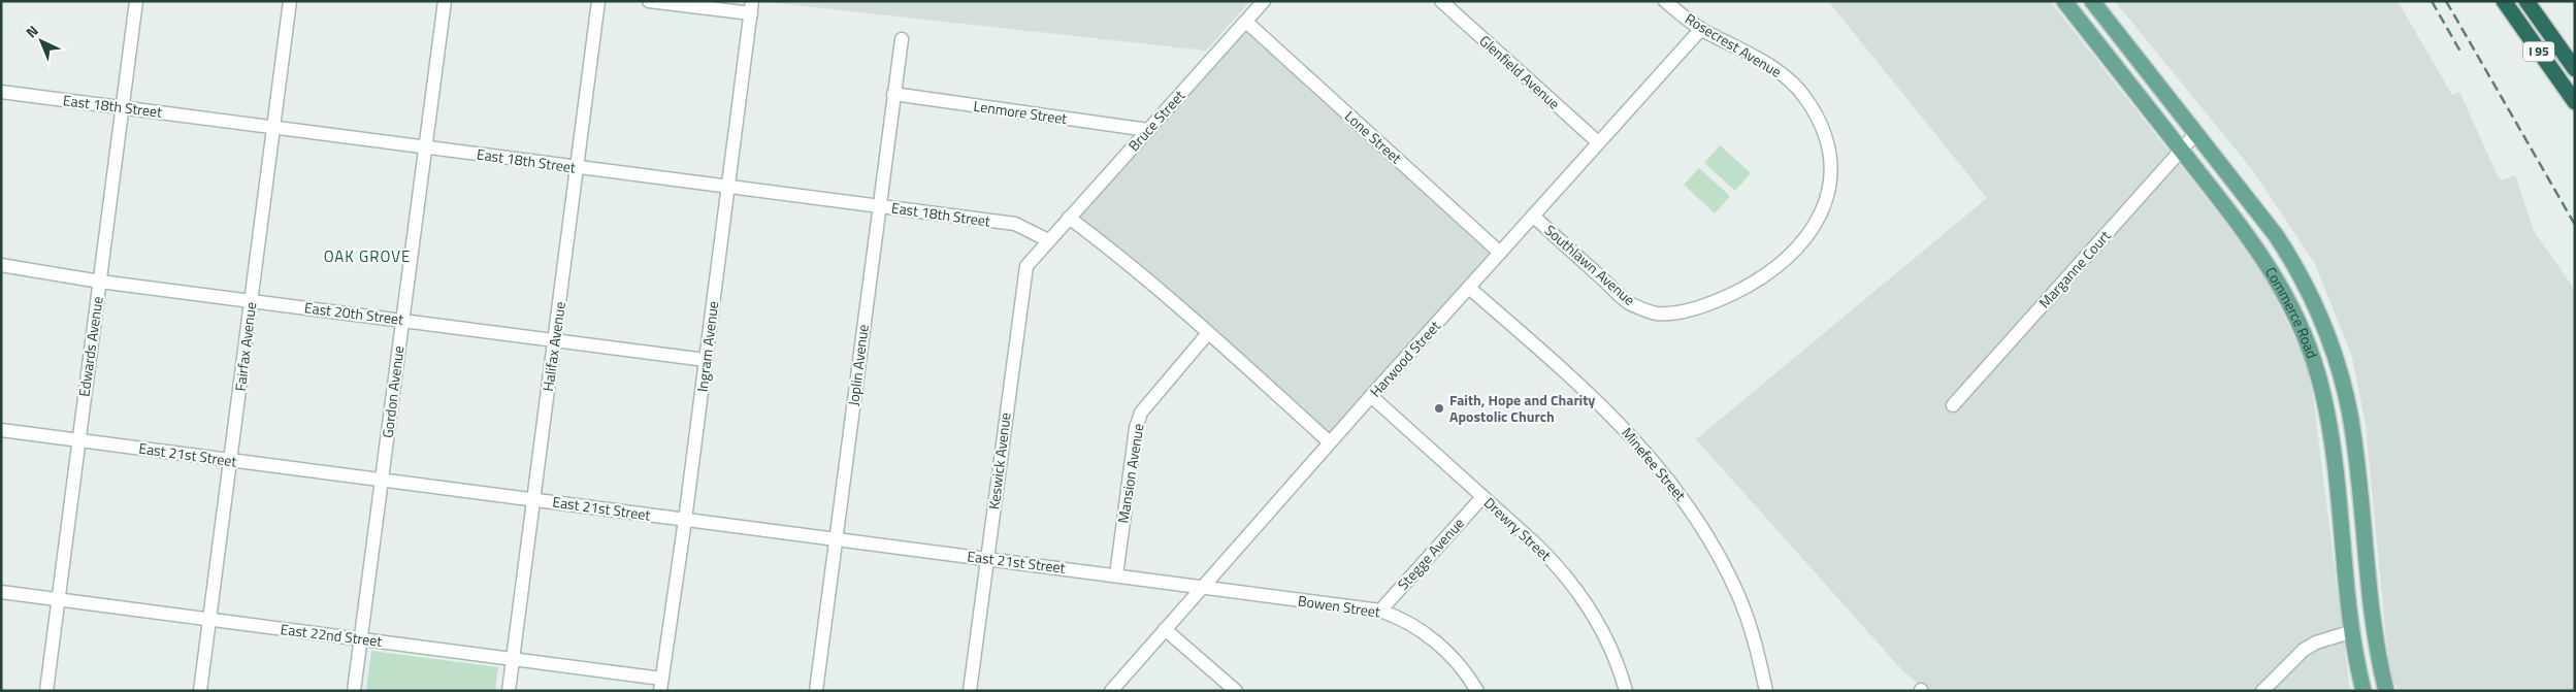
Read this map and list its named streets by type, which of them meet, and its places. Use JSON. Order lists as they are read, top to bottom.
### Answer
{
  "streets": {
    "highway": ["I 95"],
    "main road": ["Commerce Road"],
    "street": [
      "Rosecrest Avenue",
      "Glenfield Avenue",
      "East 18th Street",
      "Lenmore Street",
      "Bruce Street",
      "Lone Street",
      "Southlawn Avenue",
      "Marganne Court",
      "East 20th Street",
      "Edwards Avenue",
      "Fairfax Avenue",
      "Halifax Avenue",
      "Ingram Avenue",
      "Harwood Street",
      "Joplin Avenue",
      "Gordon Avenue",
      "East 21st Street",
      "Keswick Avenue",
      "Minefee Street",
      "Mansion Avenue",
      "Drewry Street",
      "Stegge Avenue",
      "Bowen Street",
      "East 22nd Street"
    ]
  },
  "crossings": [
    ["Rosecrest Avenue", "Southlawn Avenue"],
    ["Rosecrest Avenue", "Harwood Street"],
    ["Glenfield Avenue", "Harwood Street"],
    ["East 18th Street", "Bruce Street"],
    ["East 18th Street", "Edwards Avenue"],
    ["East 18th Street", "Fairfax Avenue"],
    ["East 18th Street", "Halifax Avenue"],
    ["East 18th Street", "Ingram Avenue"],
    ["East 18th Street", "Joplin Avenue"],
    ["East 18th Street", "Gordon Avenue"],
    ["East 18th Street", "Keswick Avenue"],
    ["Lenmore Street", "Bruce Street"],
    ["Lenmore Street", "Joplin Avenue"],
    ["Bruce Street", "Lone Street"],
    ["Bruce Street", "Keswick Avenue"],
    ["Lone Street", "Harwood Street"],
    ["Southlawn Avenue", "Harwood Street"],
    ["Marganne Court", "Commerce Road"],
    ["East 20th Street", "Edwards Avenue"],
    ["East 20th Street", "Fairfax Avenue"],
    ["East 20th Street", "Halifax Avenue"],
    ["East 20th Street", "Ingram Avenue"],
    ["East 20th Street", "Gordon Avenue"],
    ["Edwards Avenue", "East 21st Street"],
    ["Edwards Avenue", "East 22nd Street"],
    ["Fairfax Avenue", "East 21st Street"],
    ["Fairfax Avenue", "East 22nd Street"],
    ["Halifax Avenue", "East 21st Street"],
    ["Halifax Avenue", "East 22nd Street"],
    ["Ingram Avenue", "East 21st Street"],
    ["Ingram Avenue", "East 22nd Street"],
    ["Harwood Street", "East 21st Street"],
    ["Harwood Street", "Minefee Street"],
    ["Harwood Street", "Drewry Street"],
    ["Harwood Street", "Bowen Street"],
    ["Joplin Avenue", "East 21st Street"],
    ["Gordon Avenue", "East 21st Street"],
    ["Gordon Avenue", "East 22nd Street"],
    ["East 21st Street", "Keswick Avenue"],
    ["East 21st Street", "Mansion Avenue"],
    ["East 21st Street", "Bowen Street"],
    ["Drewry Street", "Stegge Avenue"],
    ["Stegge Avenue", "Bowen Street"]
  ],
  "districts": ["OAK GROVE"],
  "places": ["Faith, Hope and Charity Apostolic Church"],
  "north": "top left"
}
